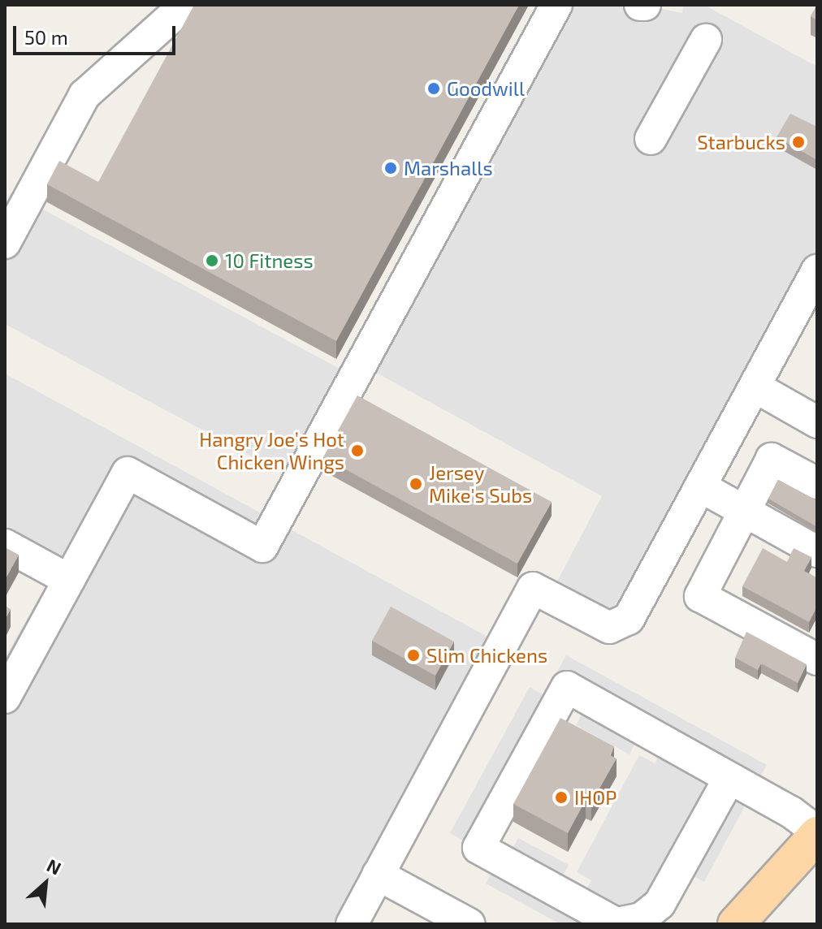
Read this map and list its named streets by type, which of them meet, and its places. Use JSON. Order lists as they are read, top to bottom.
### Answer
{
  "places": [
    "Goodwill",
    "Starbucks",
    "Marshalls",
    "10 Fitness",
    "Hangry Joe’s Hot Chicken Wings",
    "Jersey Mike's Subs",
    "Slim Chickens",
    "IHOP"
  ],
  "scale_bar": "50 m",
  "north": "top right"
}
